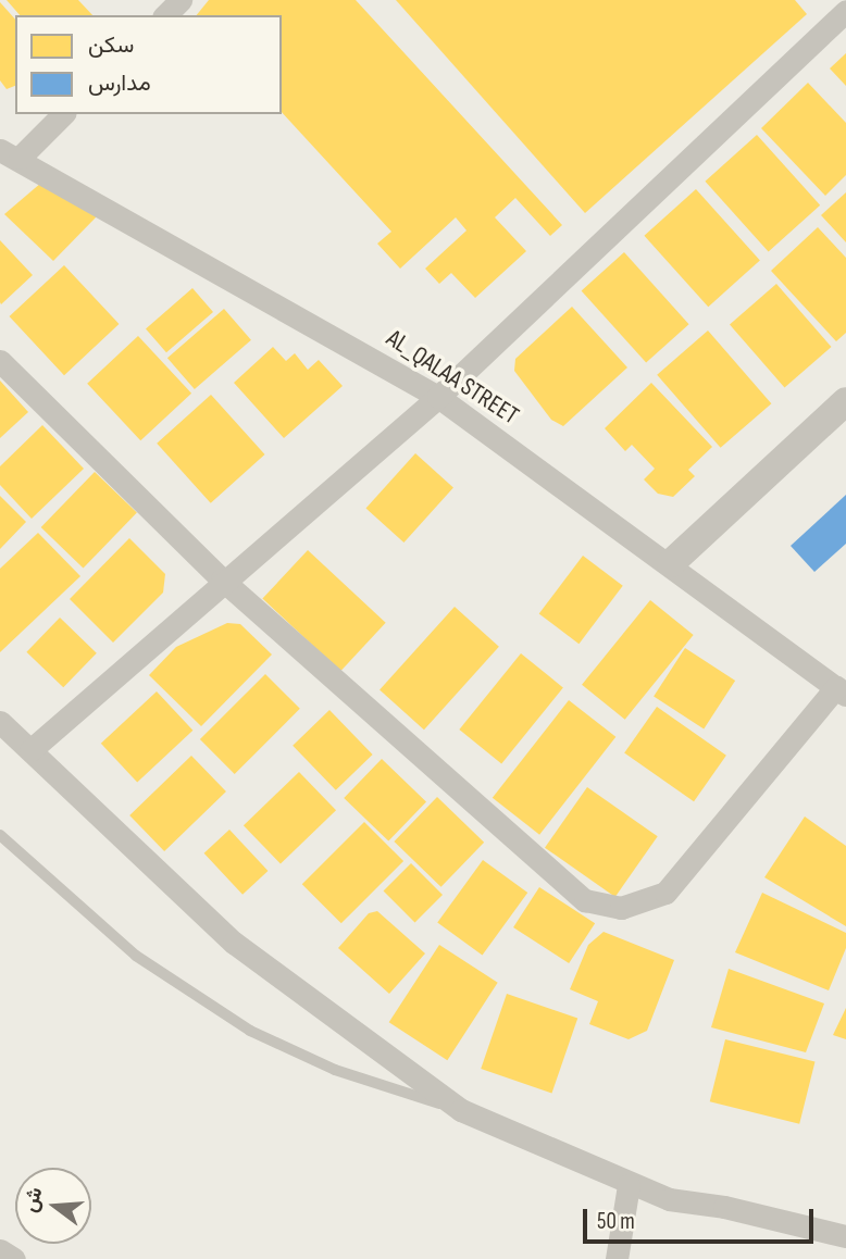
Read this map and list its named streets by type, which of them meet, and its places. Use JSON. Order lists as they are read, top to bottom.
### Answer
{
  "streets": {
    "street": ["AL_QALAA STREET"]
  },
  "legend": ["سكن", "مدارس"],
  "scale_bar": "50 m",
  "north": "left"
}
